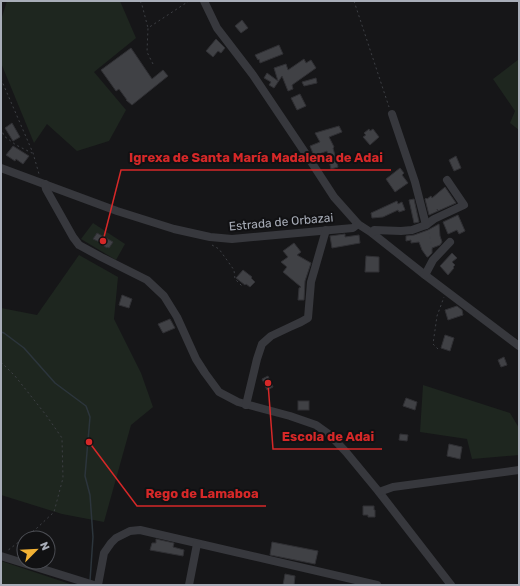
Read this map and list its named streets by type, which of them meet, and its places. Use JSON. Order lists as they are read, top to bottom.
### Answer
{
  "streets": {
    "street": ["Estrada de Orbazai"]
  },
  "places": ["Igrexa de Santa María Madalena de Adai", "Escola de Adai", "Rego de Lamaboa"],
  "north": "top right"
}
